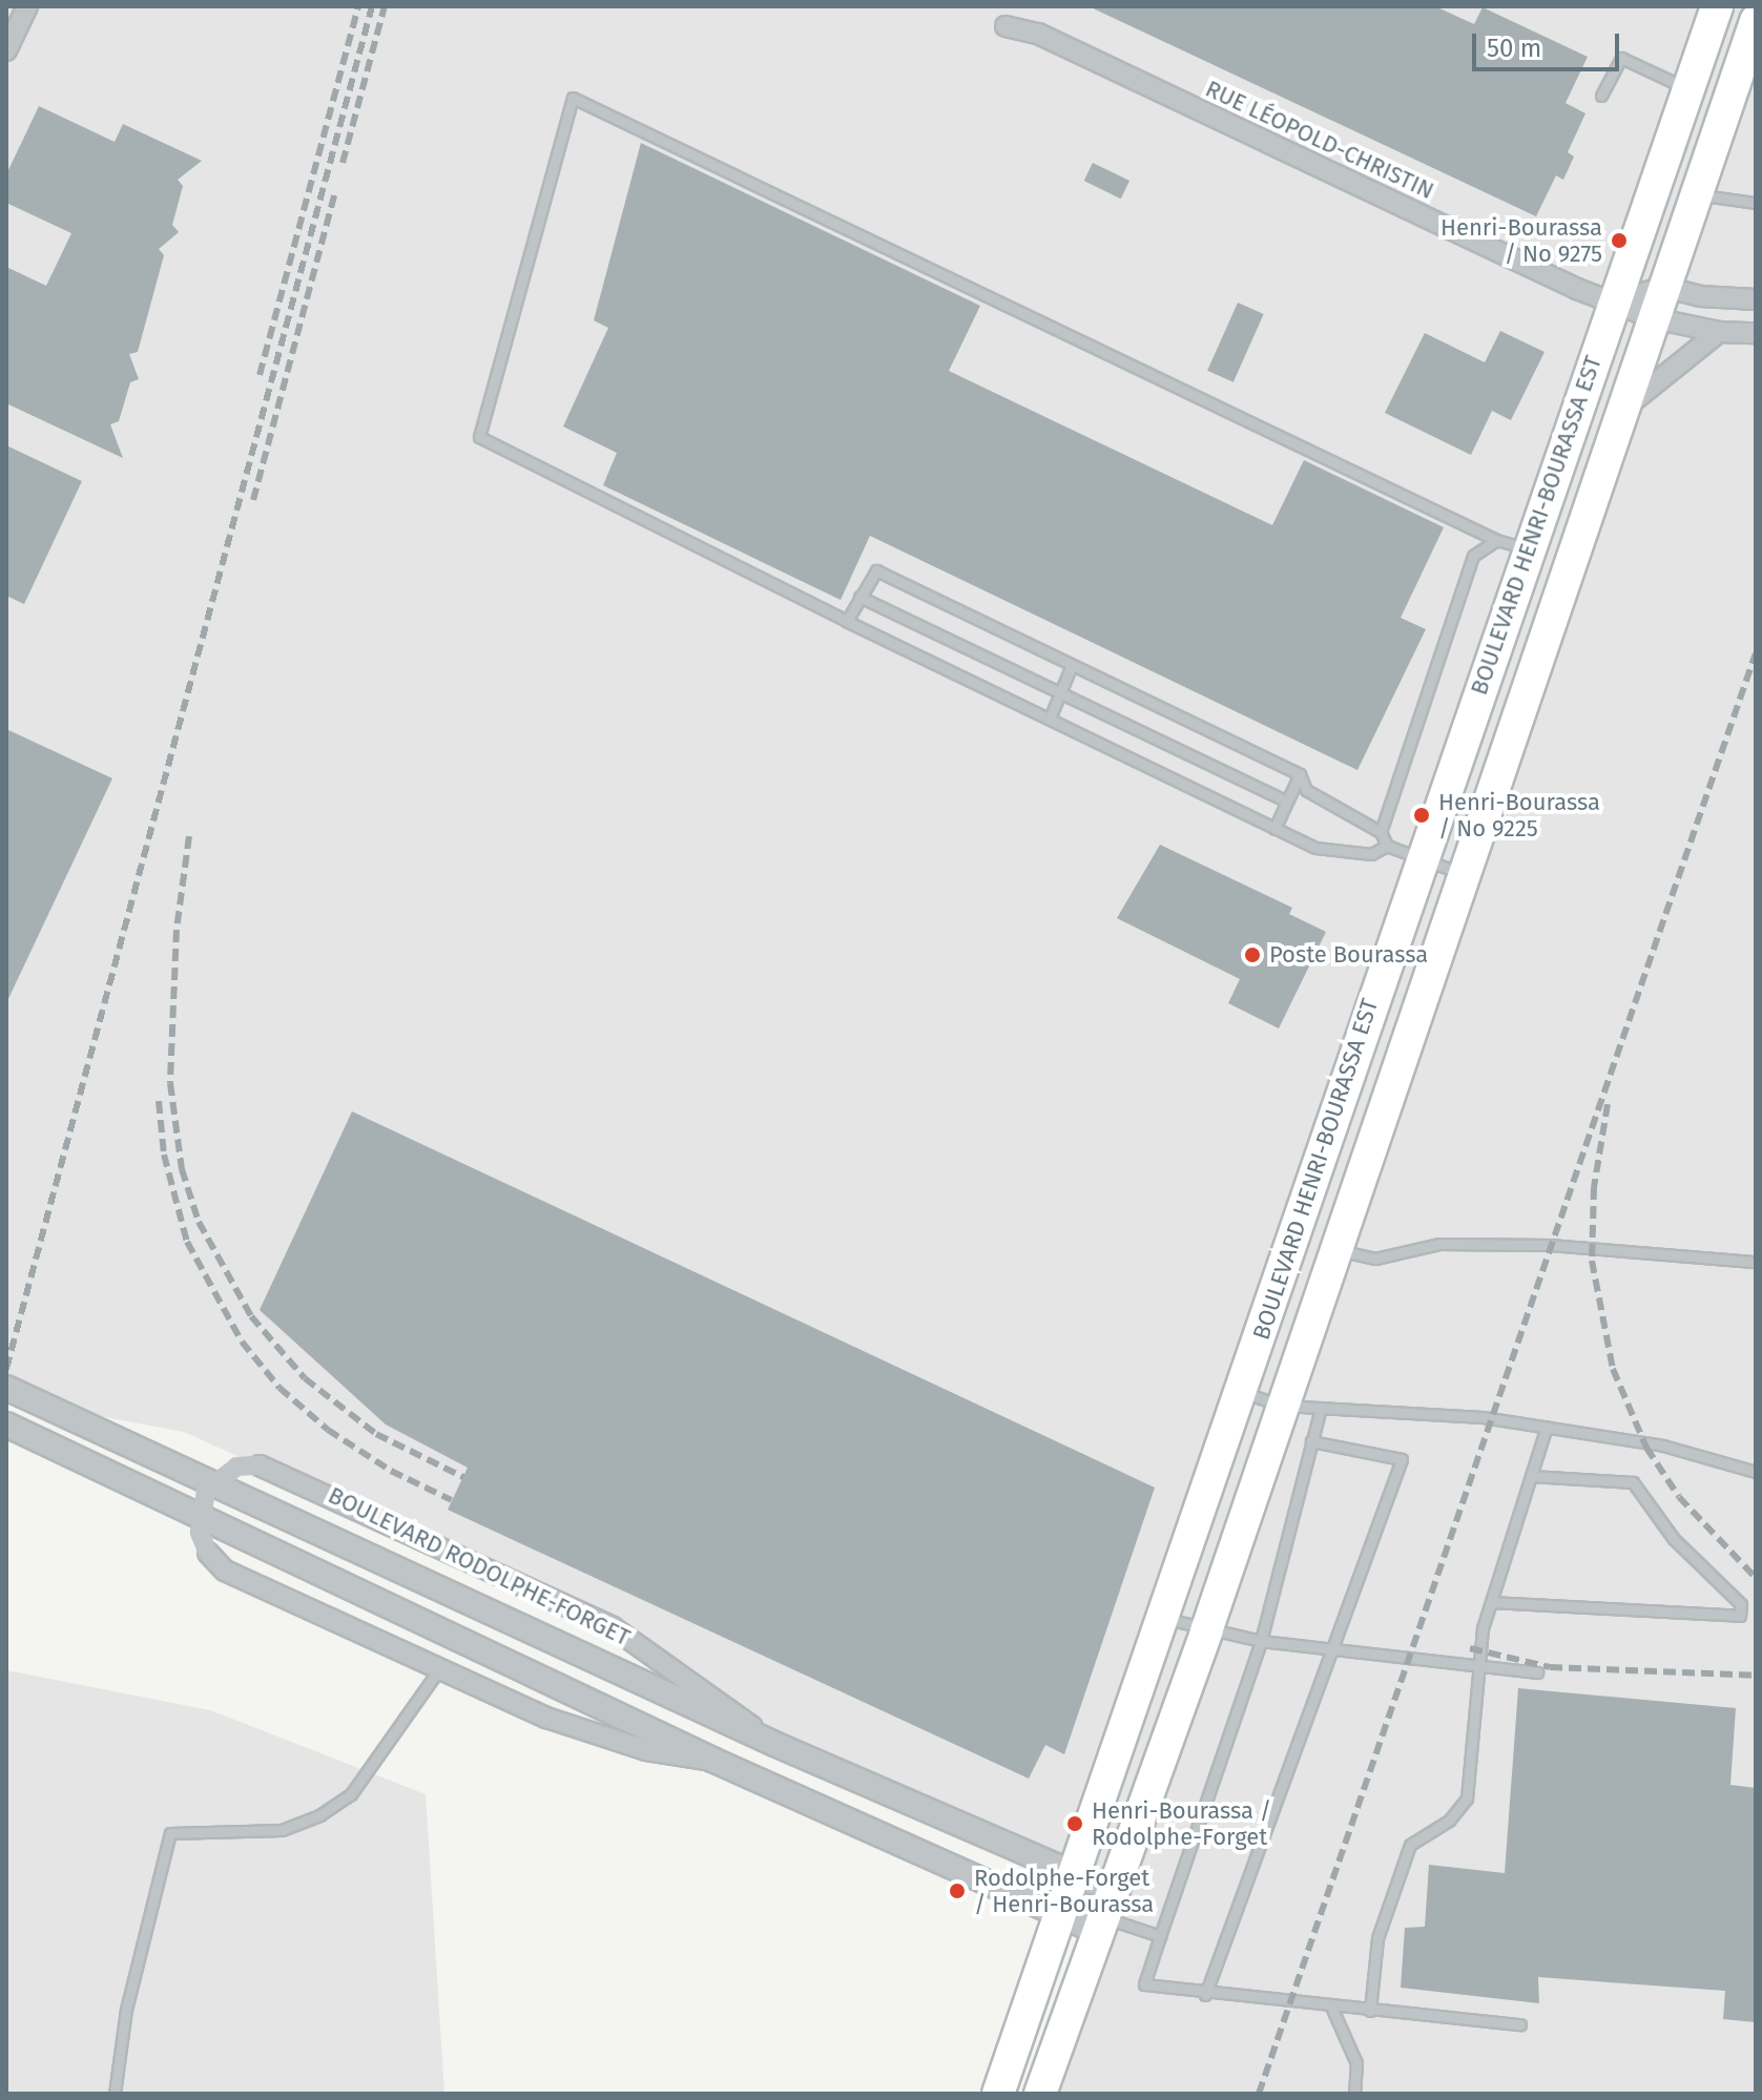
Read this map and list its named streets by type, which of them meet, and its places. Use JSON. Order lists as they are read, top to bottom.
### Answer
{
  "streets": {
    "main road": ["BOULEVARD HENRI-BOURASSA EST"],
    "street": ["RUE LÉOPOLD-CHRISTIN", "BOULEVARD RODOLPHE-FORGET"]
  },
  "crossings": [
    ["RUE LÉOPOLD-CHRISTIN", "BOULEVARD HENRI-BOURASSA EST"],
    ["BOULEVARD HENRI-BOURASSA EST", "BOULEVARD RODOLPHE-FORGET"]
  ],
  "places": [
    "Henri-Bourassa / No 9275",
    "Henri-Bourassa / No 9225",
    "Poste Bourassa",
    "Henri-Bourassa / Rodolphe-Forget",
    "Rodolphe-Forget / Henri-Bourassa"
  ],
  "scale_bar": "50 m"
}
